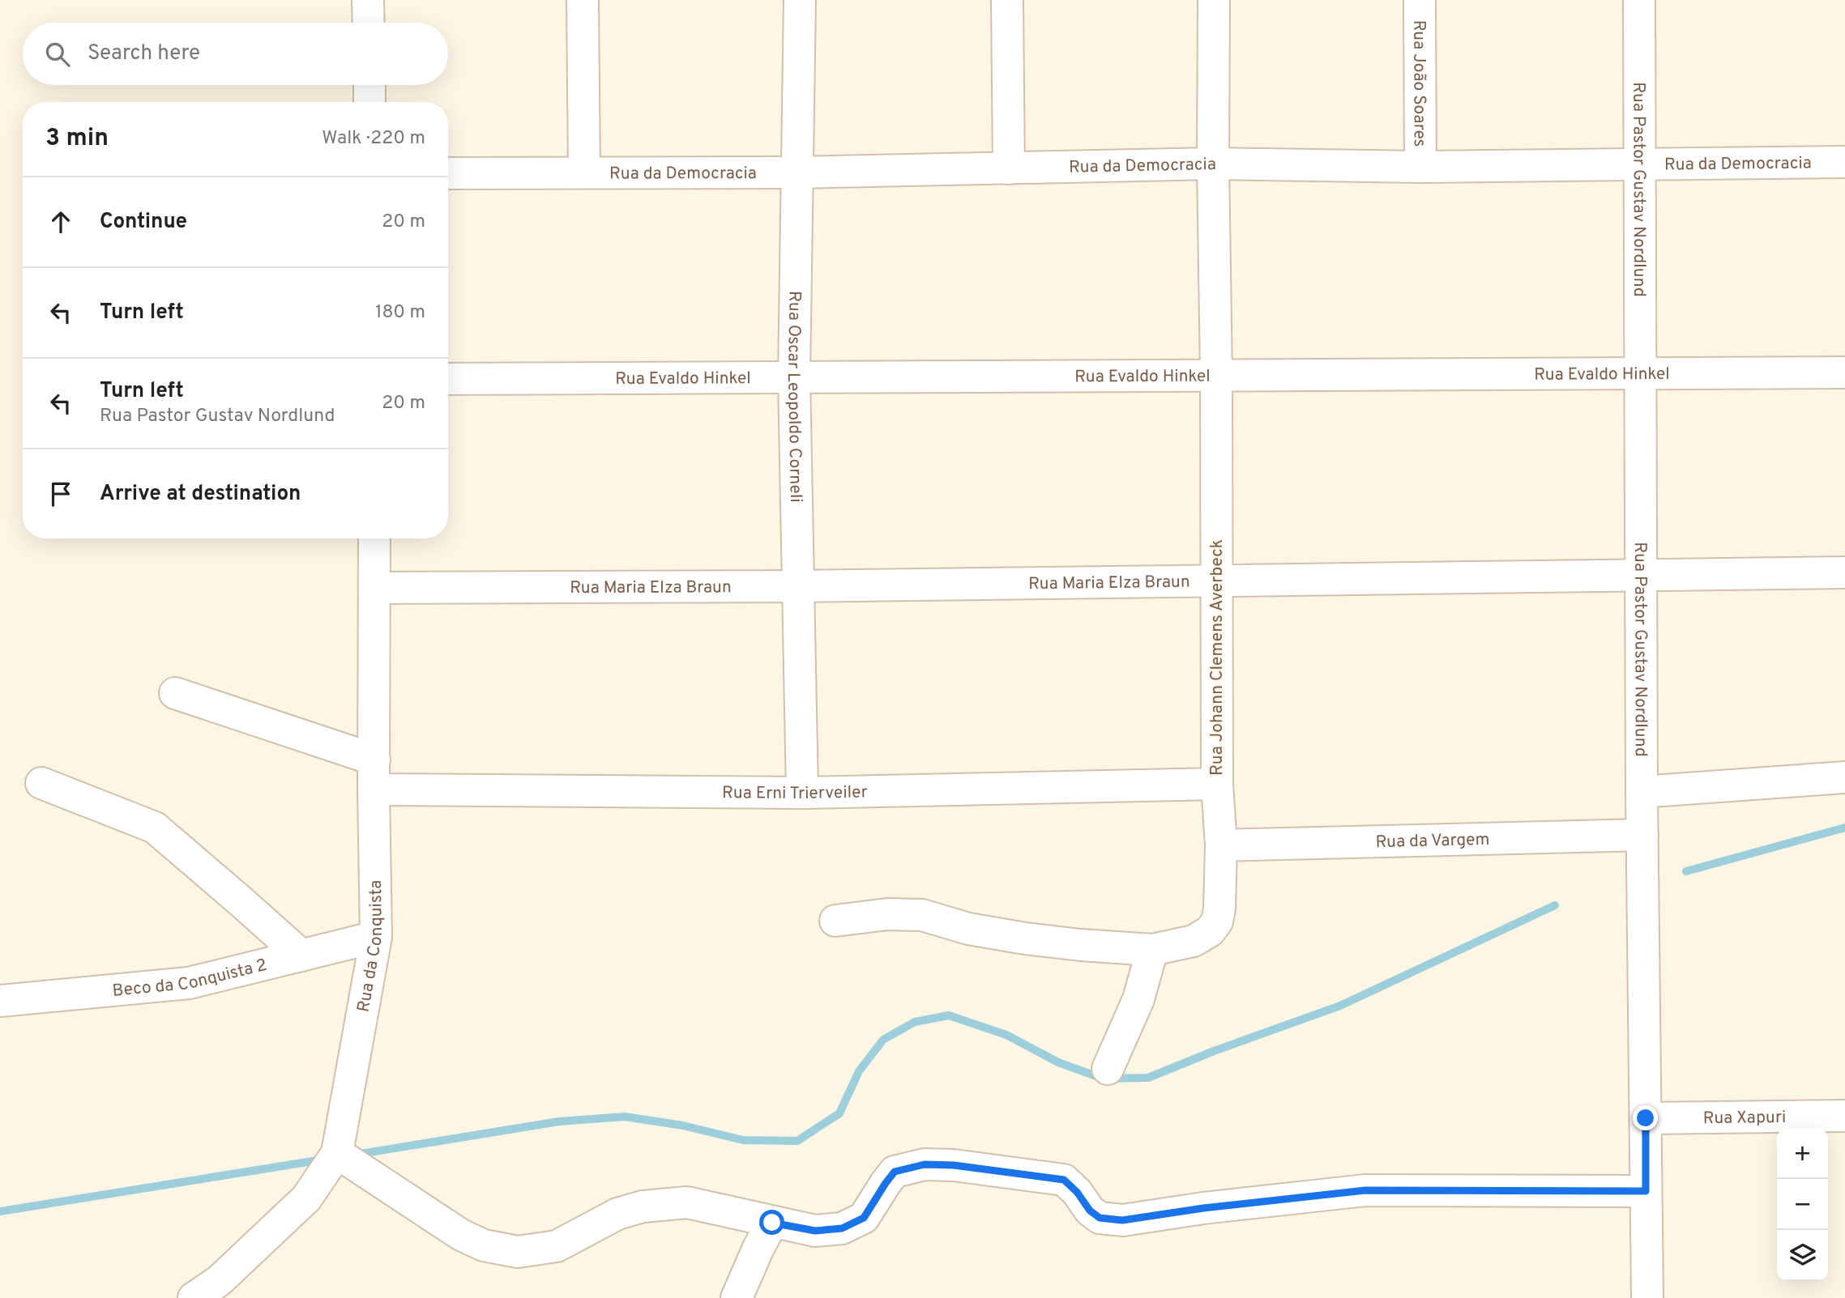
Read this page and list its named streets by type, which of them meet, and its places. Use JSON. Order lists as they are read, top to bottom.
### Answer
{
  "streets": {
    "street": [
      "Rua João Soares",
      "Rua da Democracia",
      "Rua Pastor Gustav Nordlund",
      "Rua Evaldo Hinkel",
      "Rua Oscar Leopoldo Corneli",
      "Rua Maria Elza Braun",
      "Rua Johann Clemens Averbeck",
      "Rua Erni Trierveiler",
      "Rua da Vargem",
      "Rua da Conquista",
      "Beco da Conquista 2",
      "Rua Xapuri"
    ]
  },
  "crossings": [
    ["Rua João Soares", "Rua da Democracia"],
    ["Rua da Democracia", "Rua Pastor Gustav Nordlund"],
    ["Rua da Democracia", "Rua Oscar Leopoldo Corneli"],
    ["Rua da Democracia", "Rua Johann Clemens Averbeck"],
    ["Rua Pastor Gustav Nordlund", "Rua Evaldo Hinkel"],
    ["Rua Pastor Gustav Nordlund", "Rua Maria Elza Braun"],
    ["Rua Pastor Gustav Nordlund", "Rua da Vargem"],
    ["Rua Pastor Gustav Nordlund", "Rua Xapuri"],
    ["Rua Evaldo Hinkel", "Rua Oscar Leopoldo Corneli"],
    ["Rua Evaldo Hinkel", "Rua Johann Clemens Averbeck"],
    ["Rua Oscar Leopoldo Corneli", "Rua Maria Elza Braun"],
    ["Rua Oscar Leopoldo Corneli", "Rua Erni Trierveiler"],
    ["Rua Maria Elza Braun", "Rua Johann Clemens Averbeck"],
    ["Rua Maria Elza Braun", "Rua da Conquista"],
    ["Rua Johann Clemens Averbeck", "Rua Erni Trierveiler"],
    ["Rua Johann Clemens Averbeck", "Rua da Vargem"],
    ["Rua Erni Trierveiler", "Rua da Conquista"],
    ["Rua da Conquista", "Beco da Conquista 2"]
  ],
  "page": {
    "search": "Search here",
    "heading": ["3 min", "Walk · 220 m"],
    "list": [
      ["Continue", "20 m"],
      ["Turn left", "180 m"],
      ["Turn left", "Rua Pastor Gustav Nordlund", "20 m"],
      "Arrive at destination"
    ],
    "map_buttons": ["+", "−"]
  }
}
